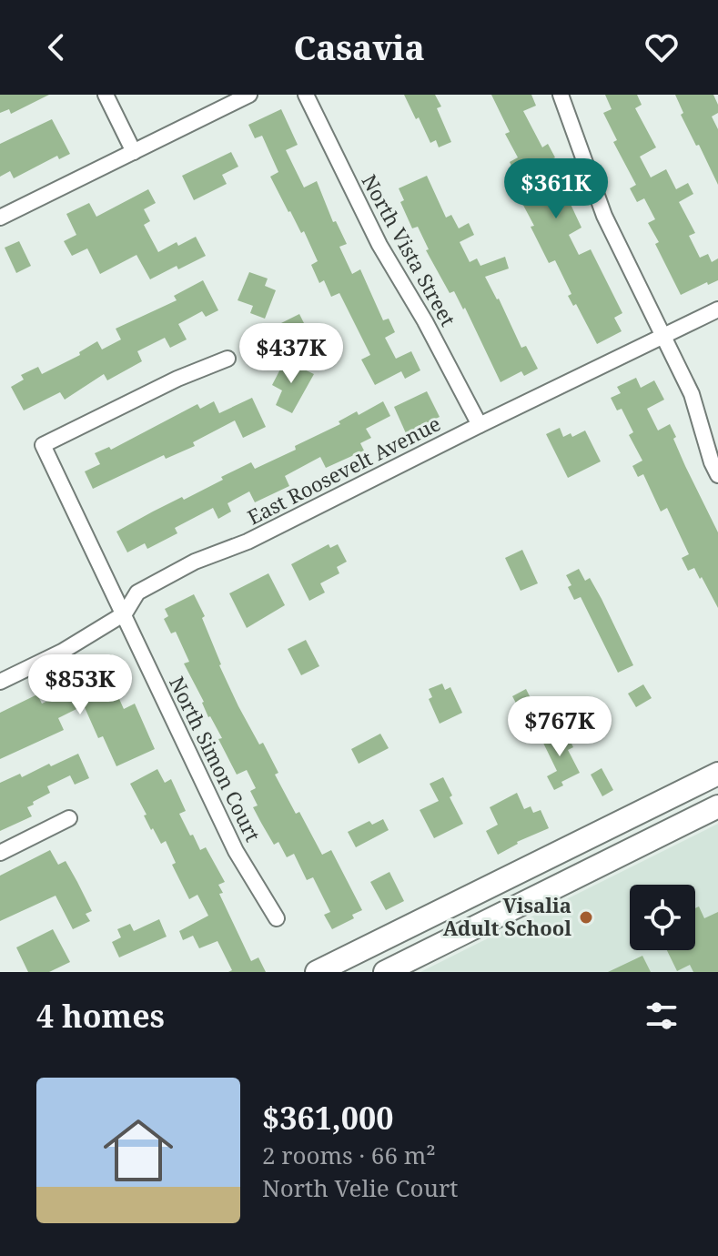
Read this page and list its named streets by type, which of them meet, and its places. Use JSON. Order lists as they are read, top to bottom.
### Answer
{
  "streets": {
    "street": ["North Vista Street", "East Roosevelt Avenue", "North Simon Court"]
  },
  "crossings": [
    ["North Vista Street", "East Roosevelt Avenue"],
    ["East Roosevelt Avenue", "North Simon Court"]
  ],
  "places": ["Visalia Adult School"],
  "page": {
    "header": "Casavia",
    "price": [
      "$361K",
      "$437K",
      "$853K",
      "$767K"
    ],
    "heading": "4 homes",
    "list": [
      {
        "name": "$361,000",
        "note": "2 rooms · 66 m² · North Velie Court"
      }
    ]
  }
}
